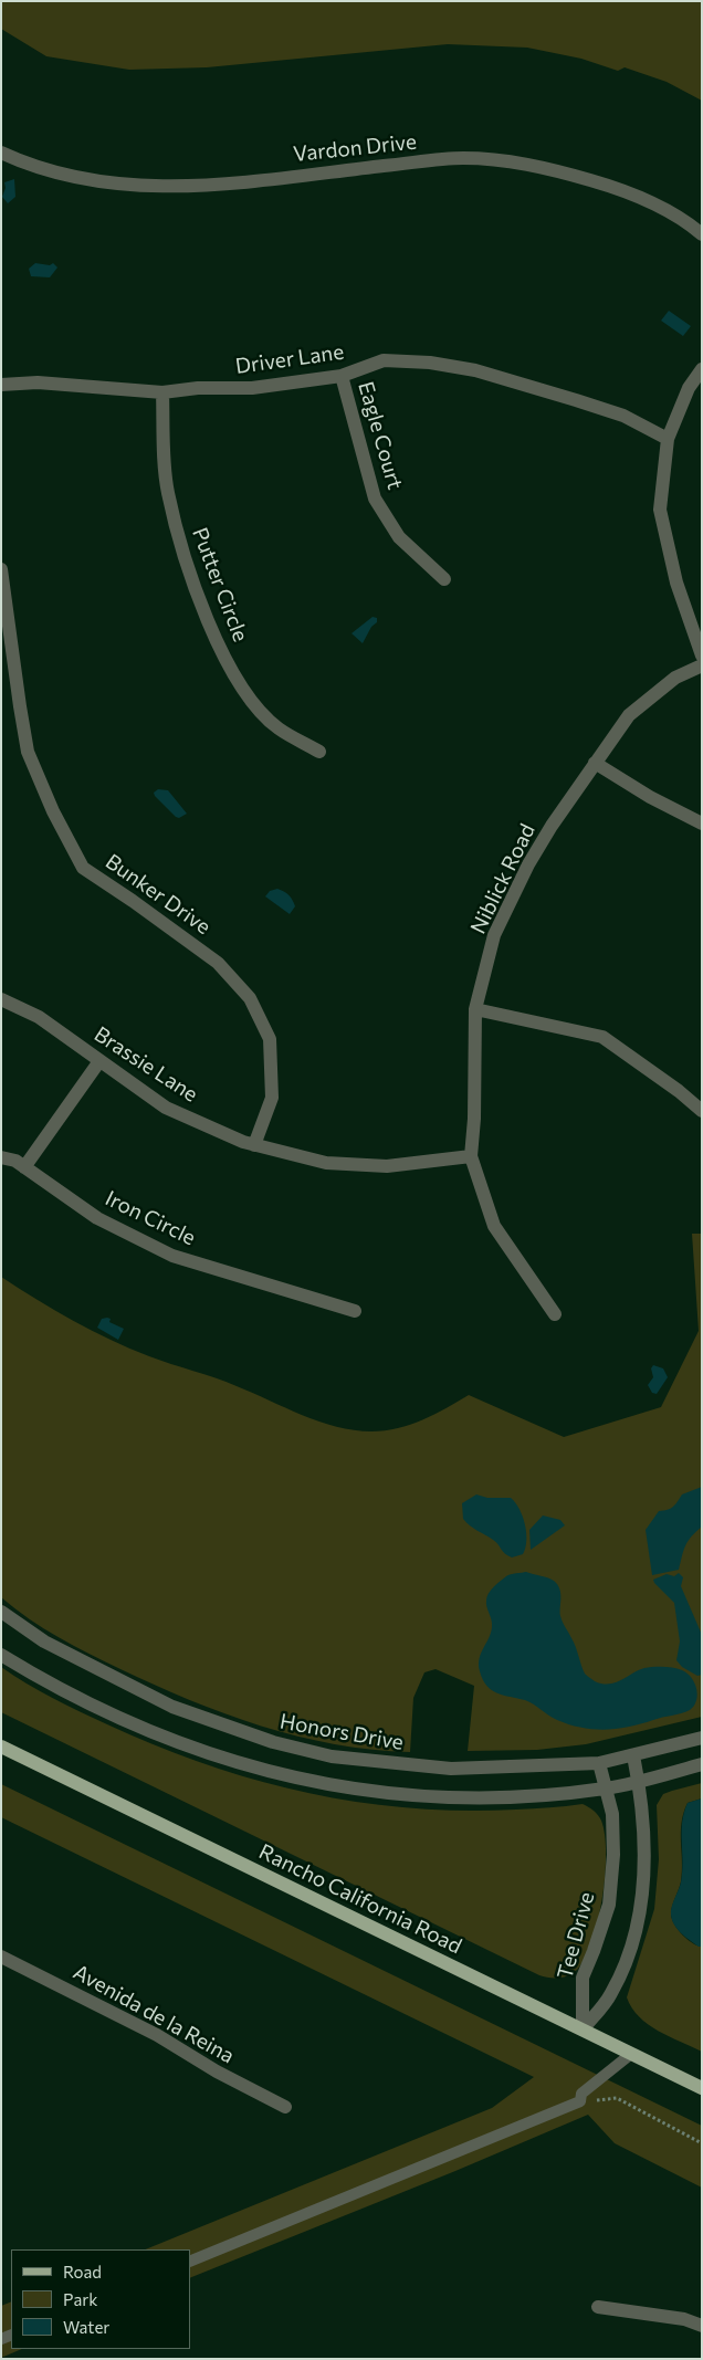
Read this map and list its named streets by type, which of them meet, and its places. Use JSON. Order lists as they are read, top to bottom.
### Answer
{
  "streets": {
    "main road": ["Rancho California Road"],
    "street": [
      "Vardon Drive",
      "Driver Lane",
      "Eagle Court",
      "Putter Circle",
      "Niblick Road",
      "Bunker Drive",
      "Brassie Lane",
      "Iron Circle",
      "Honors Drive",
      "Tee Drive",
      "Avenida de la Reina"
    ]
  },
  "crossings": [
    ["Driver Lane", "Eagle Court"],
    ["Driver Lane", "Putter Circle"],
    ["Niblick Road", "Brassie Lane"],
    ["Bunker Drive", "Brassie Lane"],
    ["Honors Drive", "Tee Drive"],
    ["Rancho California Road", "Tee Drive"]
  ],
  "legend": ["Road", "Park", "Water"]
}
